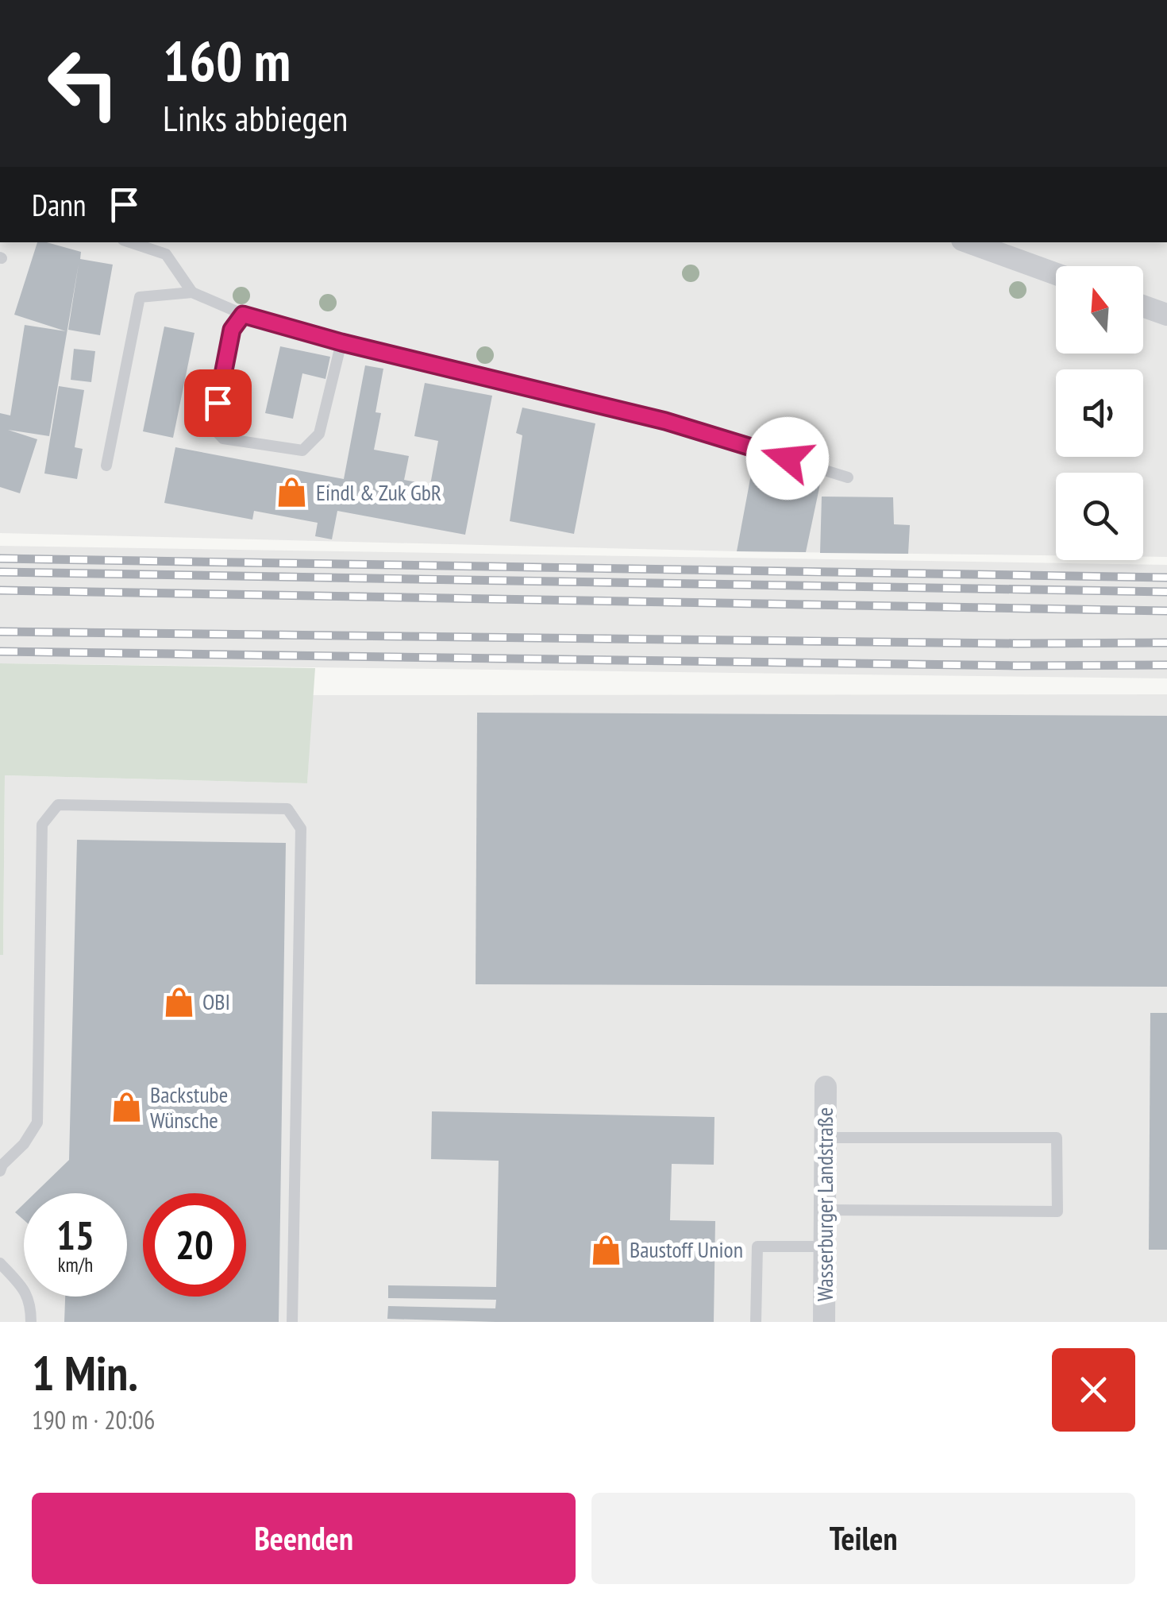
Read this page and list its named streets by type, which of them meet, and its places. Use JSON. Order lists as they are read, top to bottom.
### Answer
{
  "streets": {
    "street": ["Wasserburger Landstraße"]
  },
  "places": {
    "shop": [
      "Eindl & Zuk GbR",
      "OBI",
      "Backstube Wünsche",
      "Baustoff Union"
    ]
  },
  "north": "top",
  "page": {
    "turn": ["160 m", "Links abbiegen"],
    "then": "Dann",
    "speed": "15 km/h",
    "limit": "20",
    "heading": ["1 Min.", "190 m · 20:06"],
    "buttons": ["Beenden", "Teilen"]
  }
}
